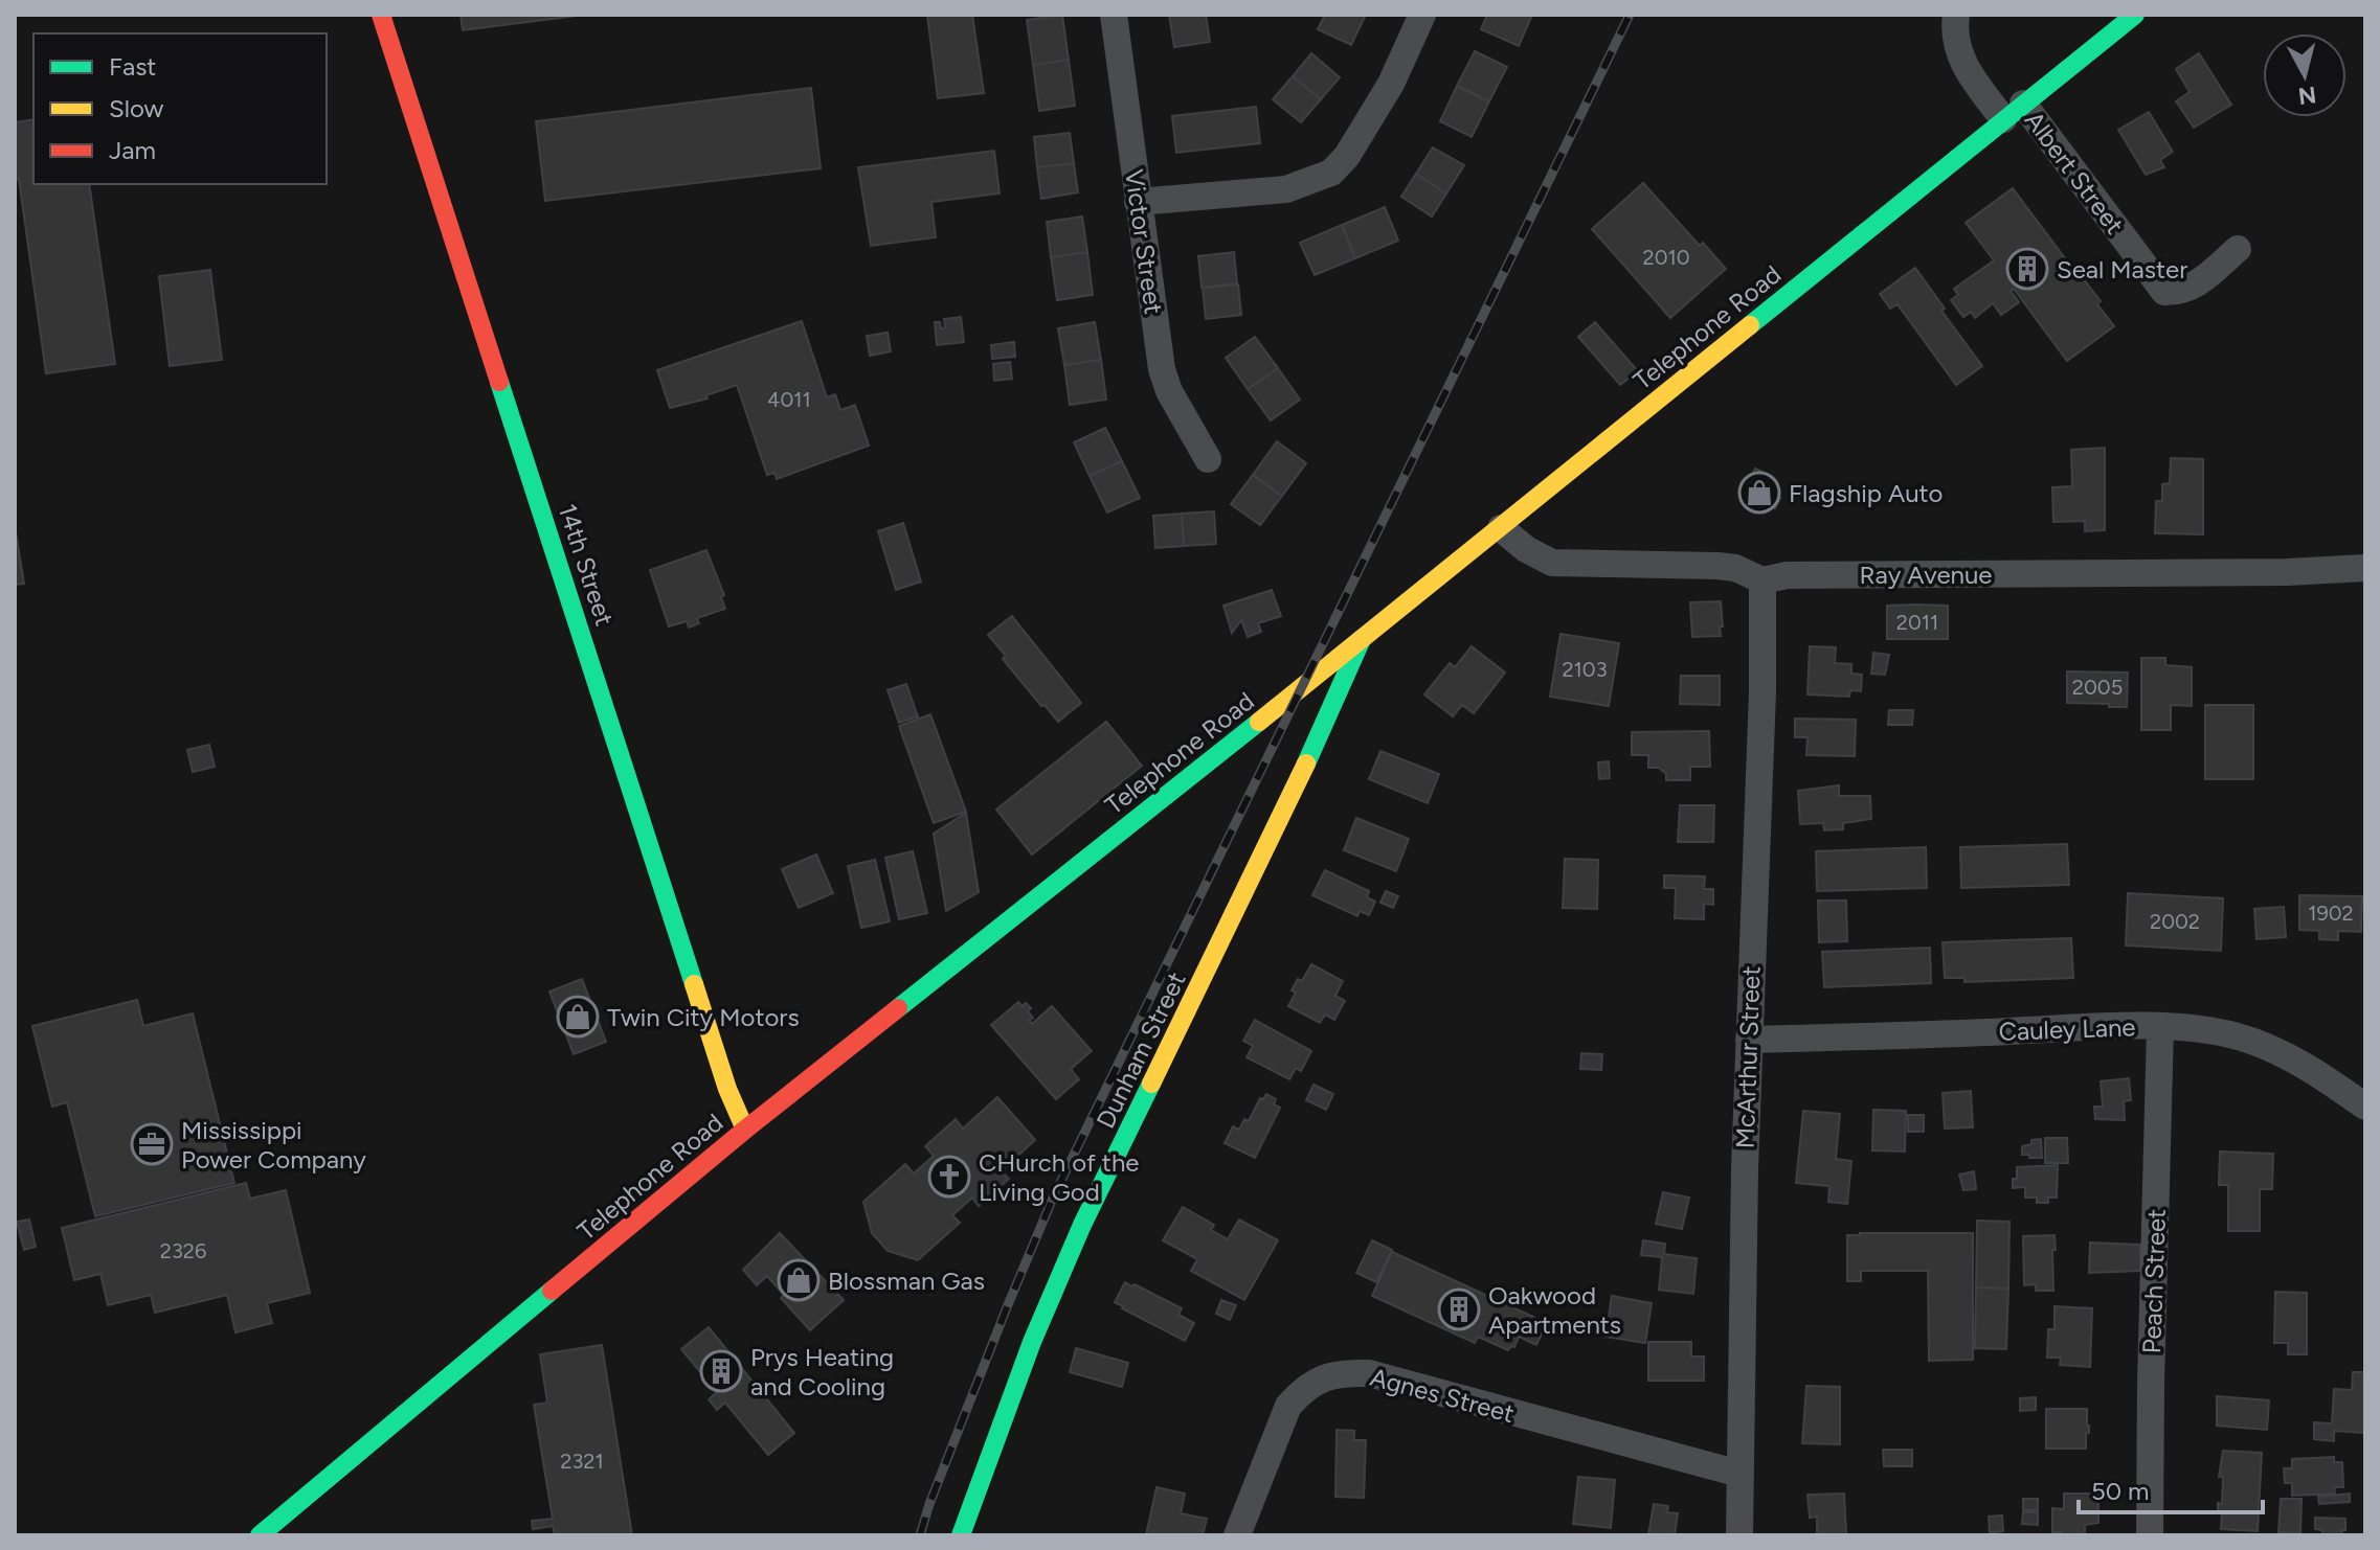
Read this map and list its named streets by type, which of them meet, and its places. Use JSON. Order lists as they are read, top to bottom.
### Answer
{
  "streets": {
    "main road": ["Telephone Road", "14th Street", "Dunham Street"],
    "street": [
      "Albert Street",
      "Victor Street",
      "Ray Avenue",
      "Cauley Lane",
      "McArthur Street",
      "Peach Street",
      "Agnes Street"
    ]
  },
  "crossings": [
    ["Albert Street", "Telephone Road"],
    ["Telephone Road", "14th Street"],
    ["Telephone Road", "Ray Avenue"],
    ["Telephone Road", "Dunham Street"],
    ["Ray Avenue", "McArthur Street"],
    ["Cauley Lane", "McArthur Street"],
    ["Cauley Lane", "Peach Street"],
    ["McArthur Street", "Agnes Street"]
  ],
  "places": {
    "building": ["Seal Master", "Oakwood Apartments", "Prys Heating and Cooling"],
    "shop": ["Flagship Auto", "Twin City Motors", "Blossman Gas"],
    "office": ["Mississippi Power Company"],
    "church": ["CHurch of the Living God"]
  },
  "house_numbers": [
    "2010",
    "4011",
    "2011",
    "2103",
    "2005",
    "1902",
    "2002",
    "2326",
    "2321"
  ],
  "legend": ["Fast", "Slow", "Jam"],
  "scale_bar": "50 m",
  "north": "bottom"
}
